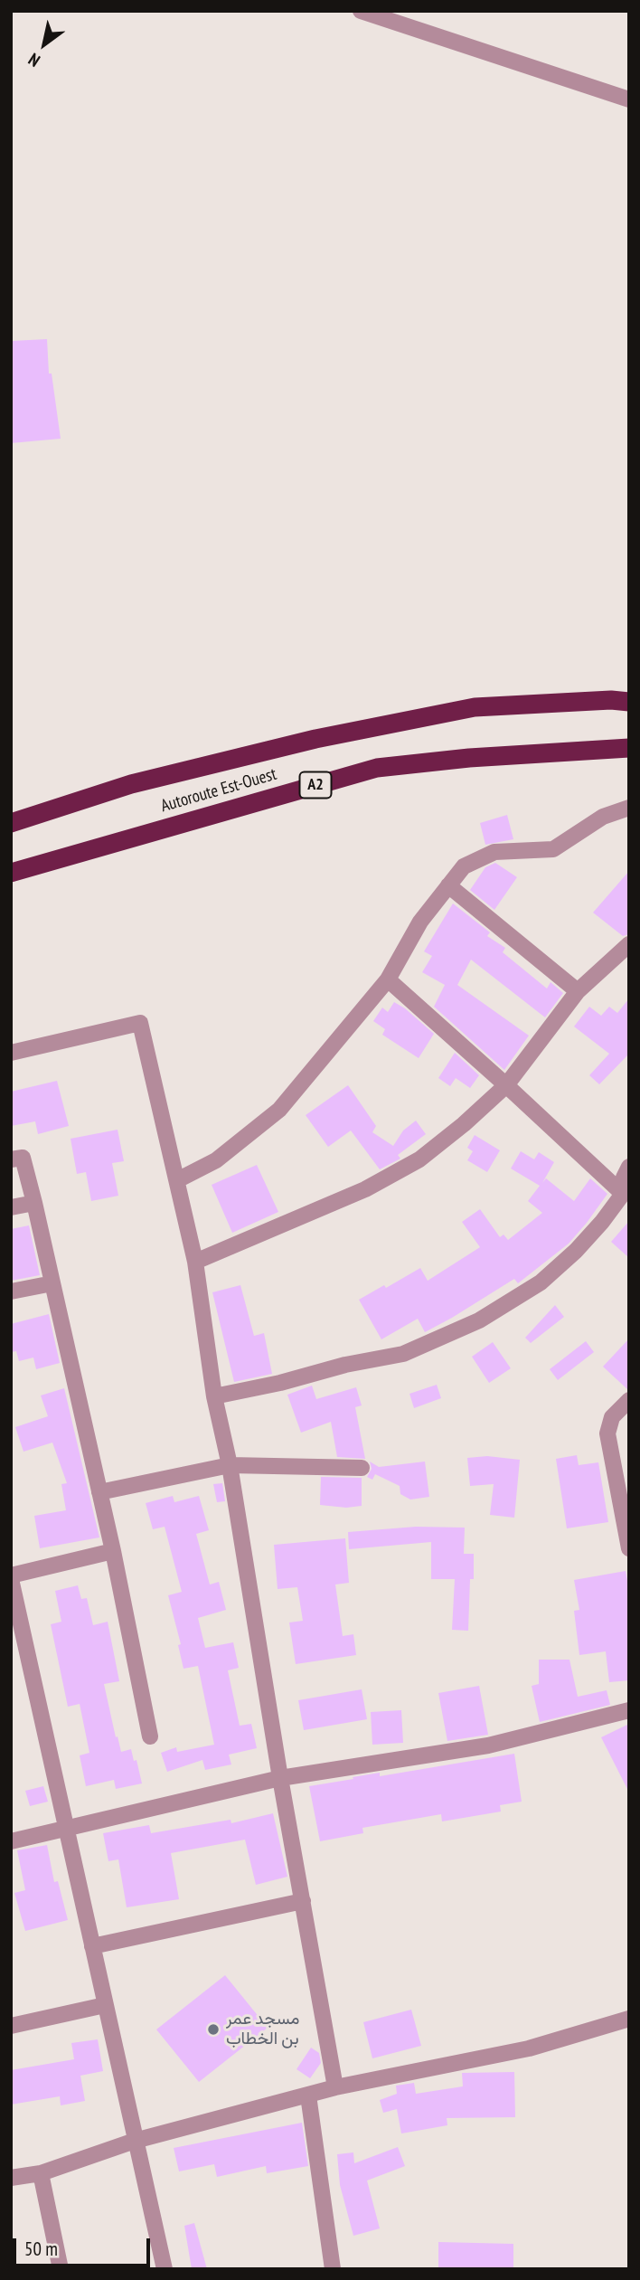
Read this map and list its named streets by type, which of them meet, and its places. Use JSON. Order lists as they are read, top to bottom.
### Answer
{
  "streets": {
    "highway": ["A2", "Autoroute Est-Ouest"]
  },
  "places": ["مسجد عمر بن الخطاب"],
  "scale_bar": "50 m",
  "north": "bottom left"
}
